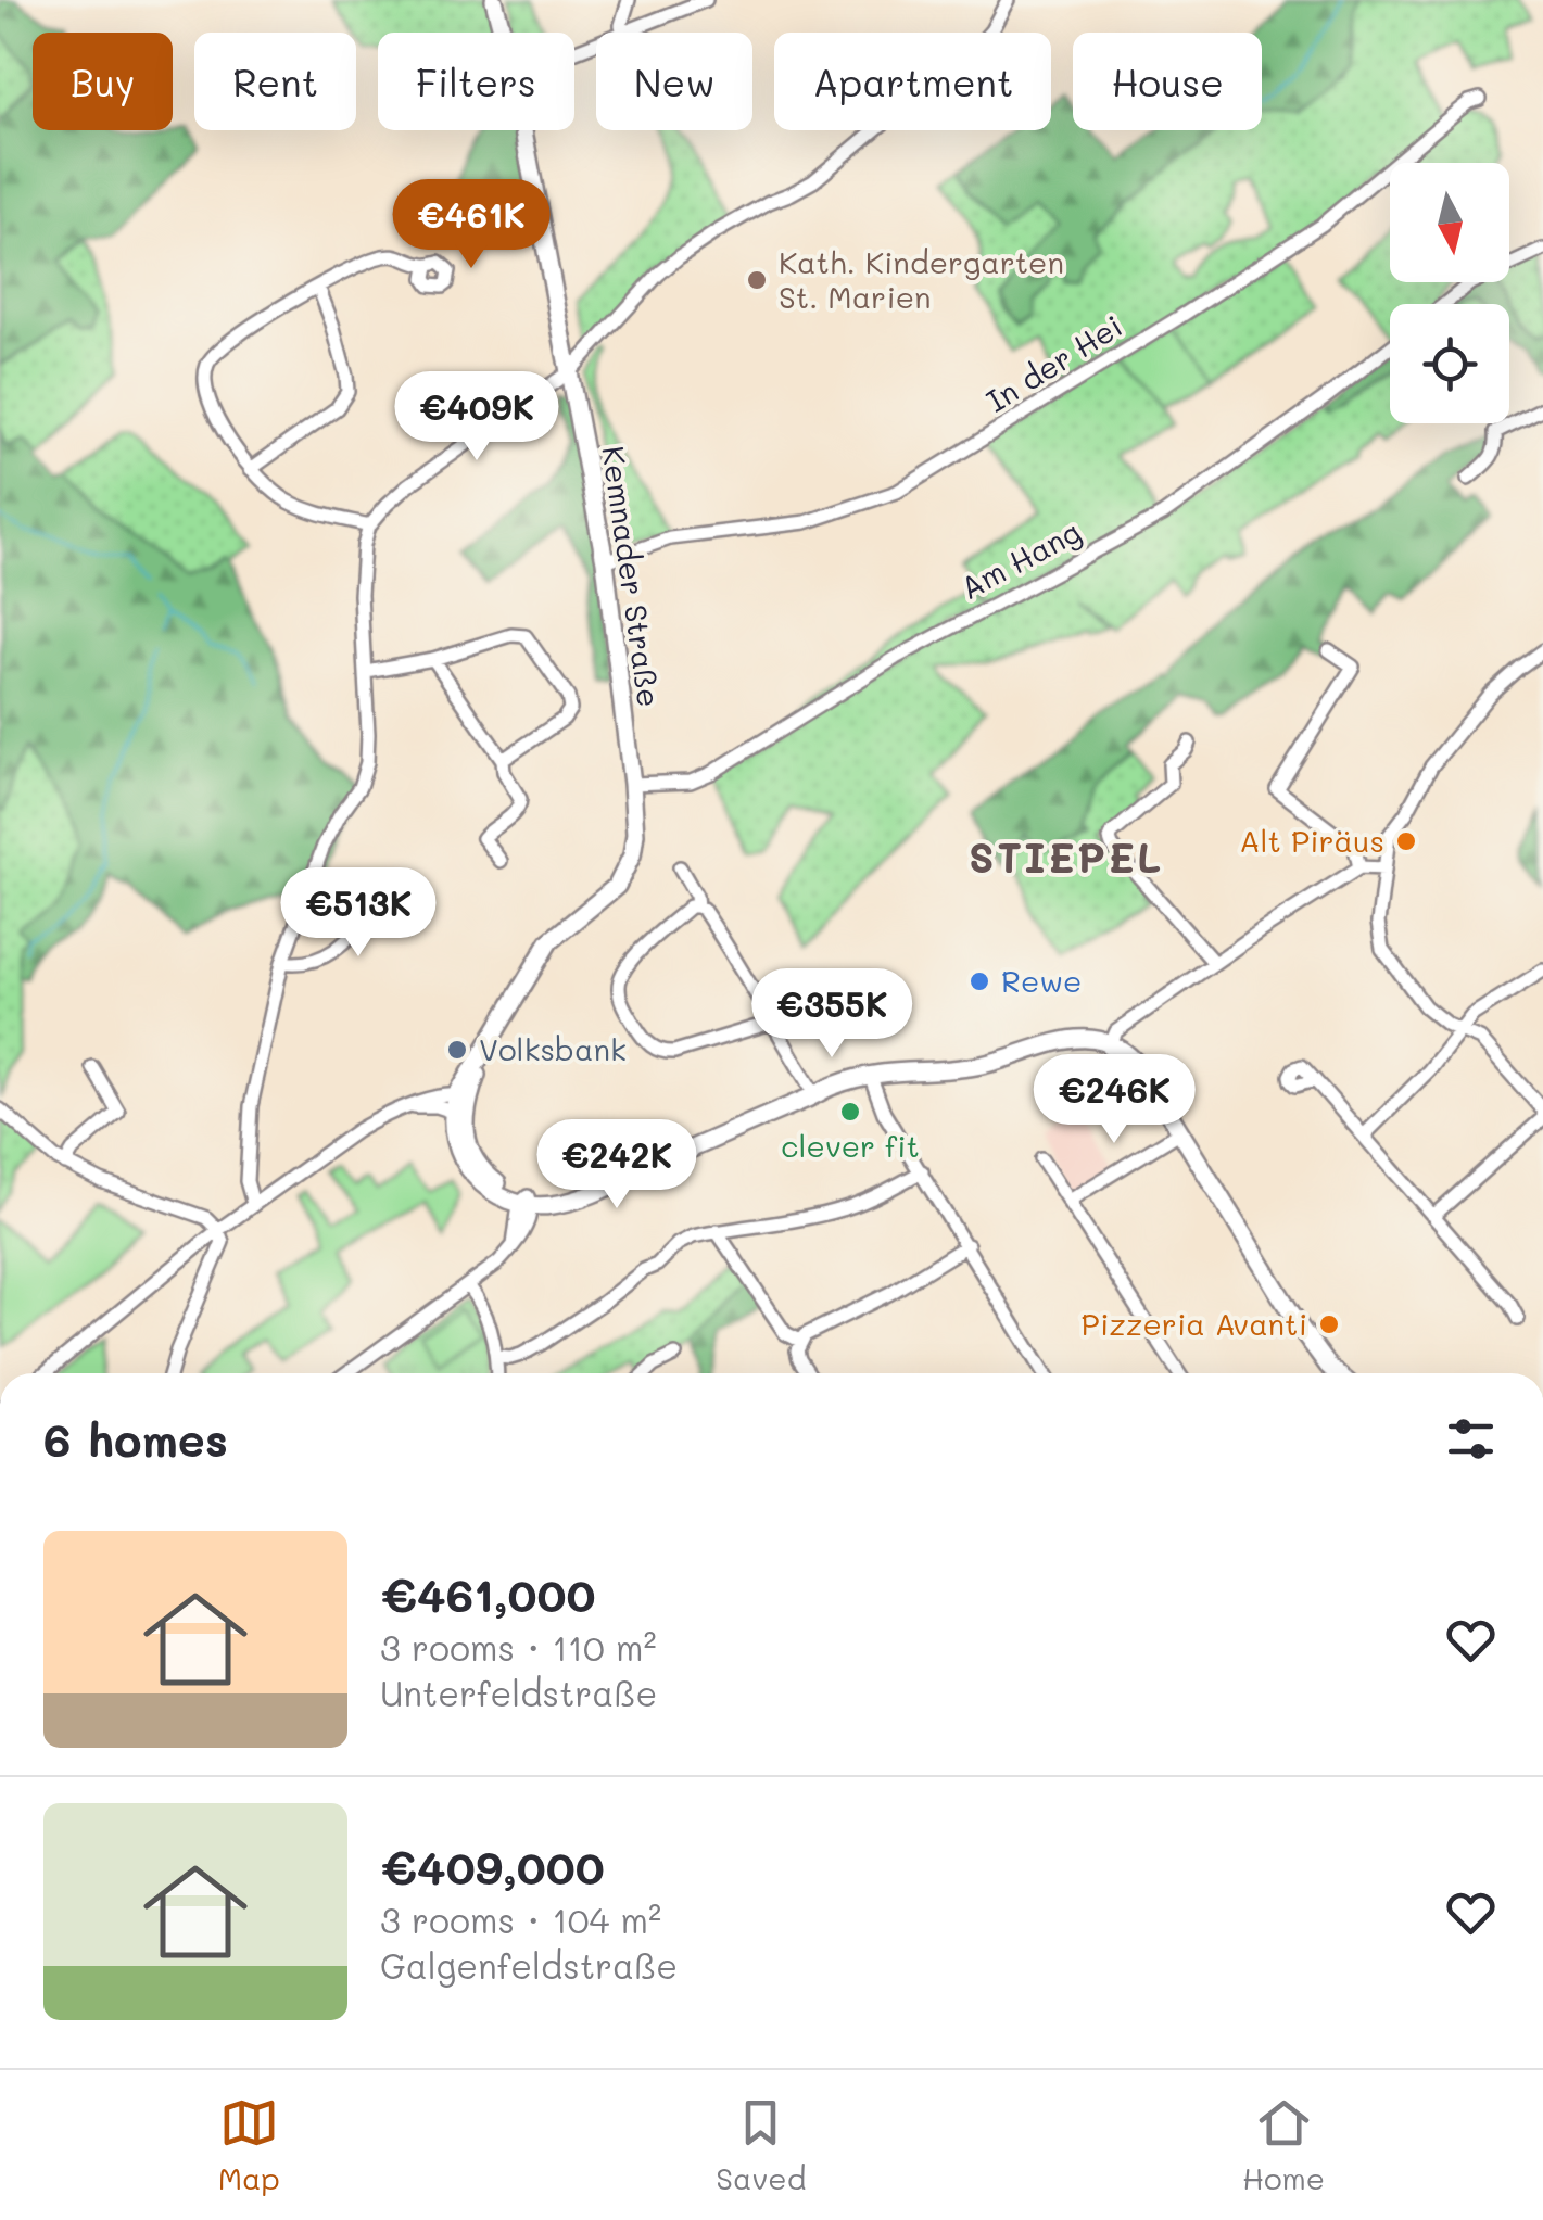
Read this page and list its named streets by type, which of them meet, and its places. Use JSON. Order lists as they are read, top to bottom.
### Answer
{
  "streets": {
    "main road": ["Kemnader Straße"],
    "street": ["In der Hei", "Am Hang"]
  },
  "crossings": [
    ["In der Hei", "Kemnader Straße"],
    ["Am Hang", "Kemnader Straße"]
  ],
  "districts": ["STIEPEL"],
  "places": [
    "Kath. Kindergarten St. Marien",
    "Alt Piräus",
    "Rewe",
    "Volksbank",
    "clever fit",
    "Pizzeria Avanti"
  ],
  "north": "bottom",
  "page": {
    "chip": [
      "Buy",
      "Rent",
      "Filters",
      "New",
      "Apartment",
      "House"
    ],
    "price": [
      "€461K",
      "€409K",
      "€513K",
      "€355K",
      "€246K",
      "€242K"
    ],
    "heading": "6 homes",
    "list": [
      {
        "name": "€461,000",
        "note": "3 rooms · 110 m² · Unterfeldstraße"
      },
      {
        "name": "€409,000",
        "note": "3 rooms · 104 m² · Galgenfeldstraße"
      }
    ],
    "tabs": ["Map", "Saved", "Home"]
  }
}
